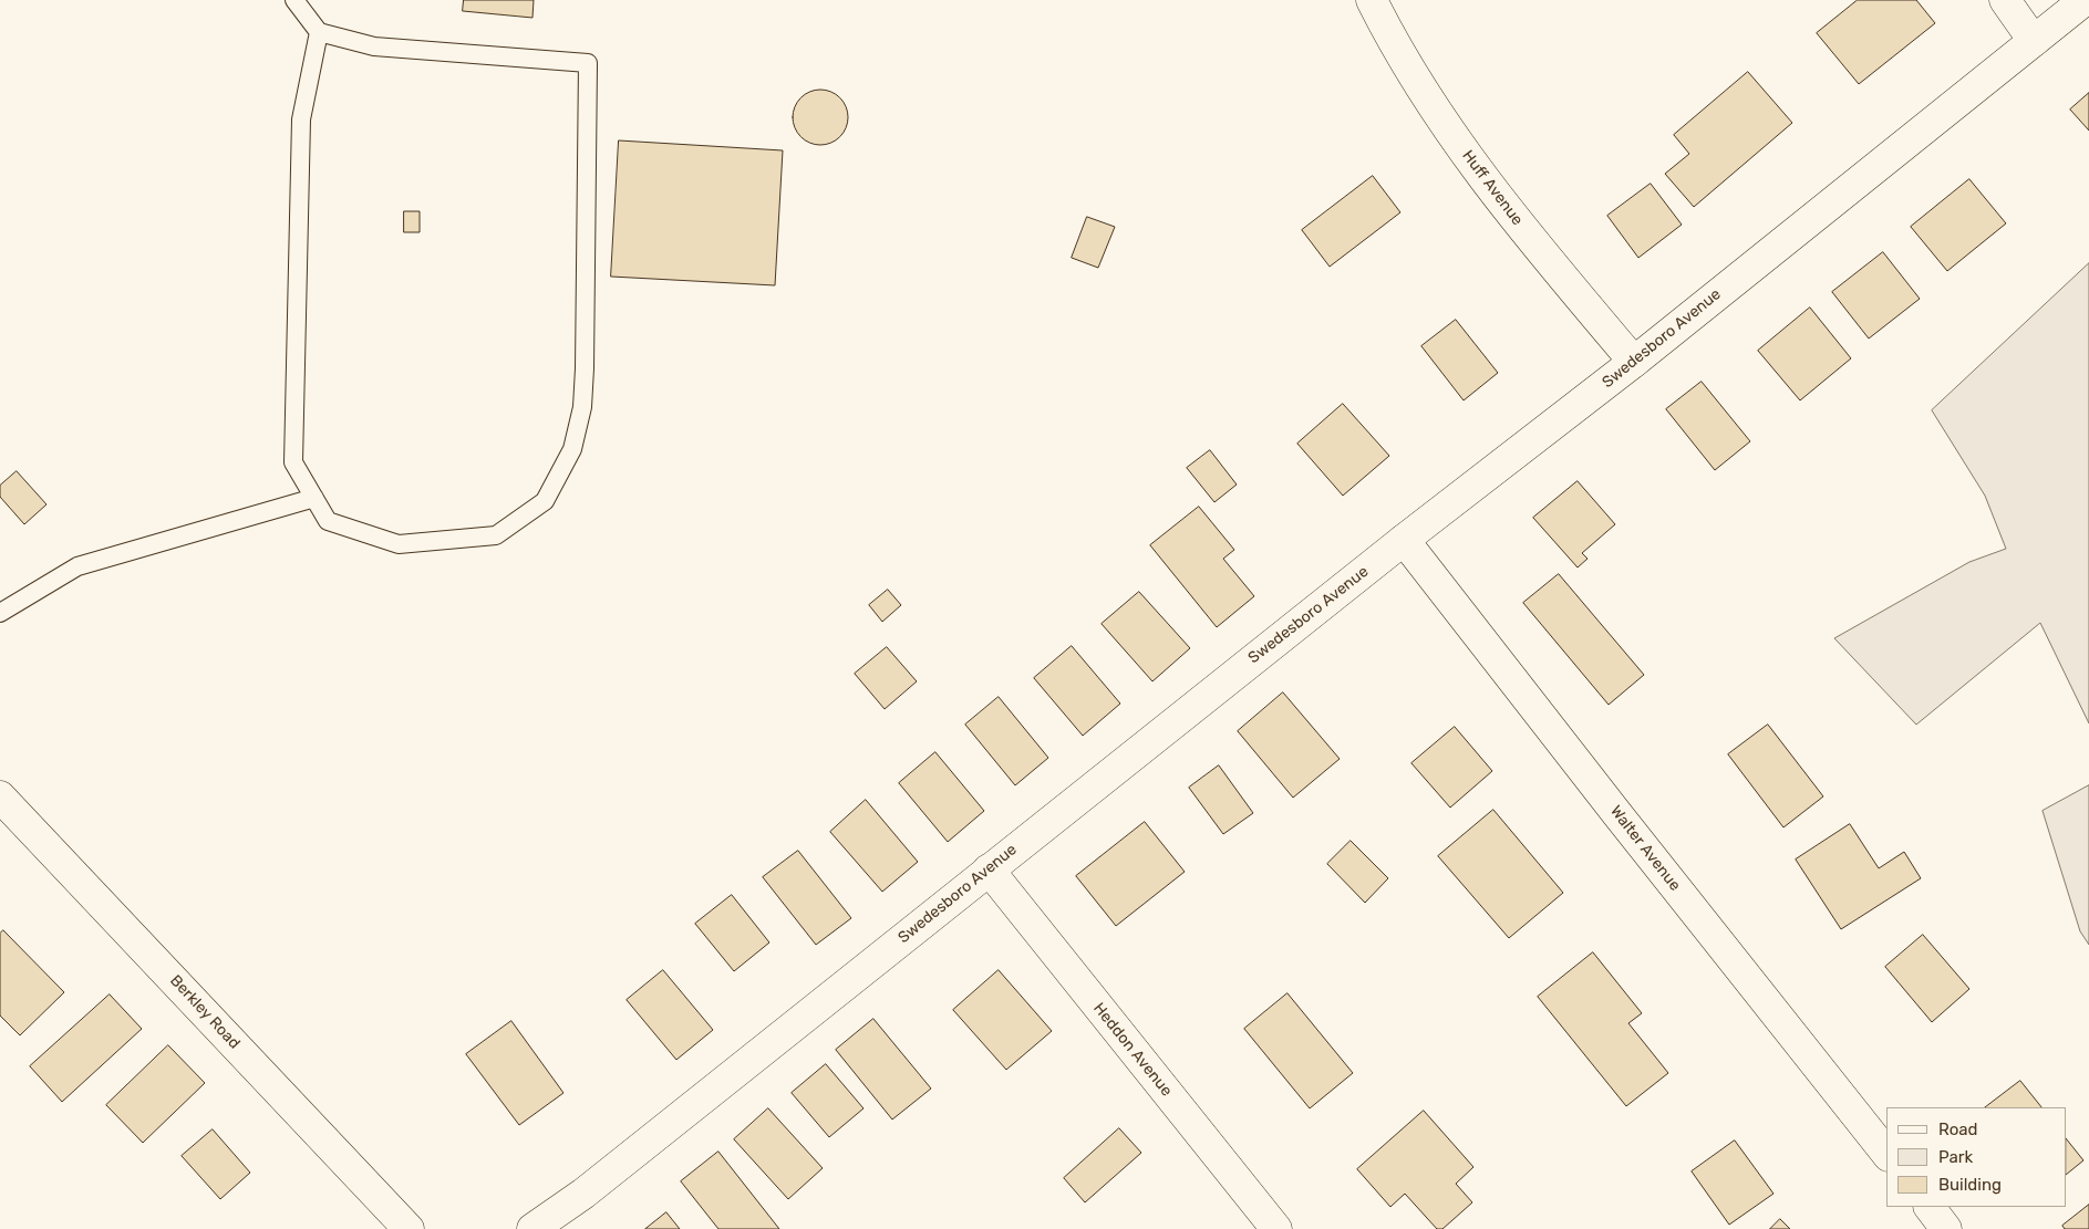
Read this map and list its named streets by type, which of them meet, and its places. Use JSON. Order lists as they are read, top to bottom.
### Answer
{
  "streets": {
    "street": [
      "Huff Avenue",
      "Swedesboro Avenue",
      "Walter Avenue",
      "Berkley Road",
      "Heddon Avenue"
    ]
  },
  "crossings": [
    ["Huff Avenue", "Swedesboro Avenue"],
    ["Swedesboro Avenue", "Walter Avenue"],
    ["Swedesboro Avenue", "Heddon Avenue"]
  ],
  "legend": ["Road", "Park", "Building"]
}
